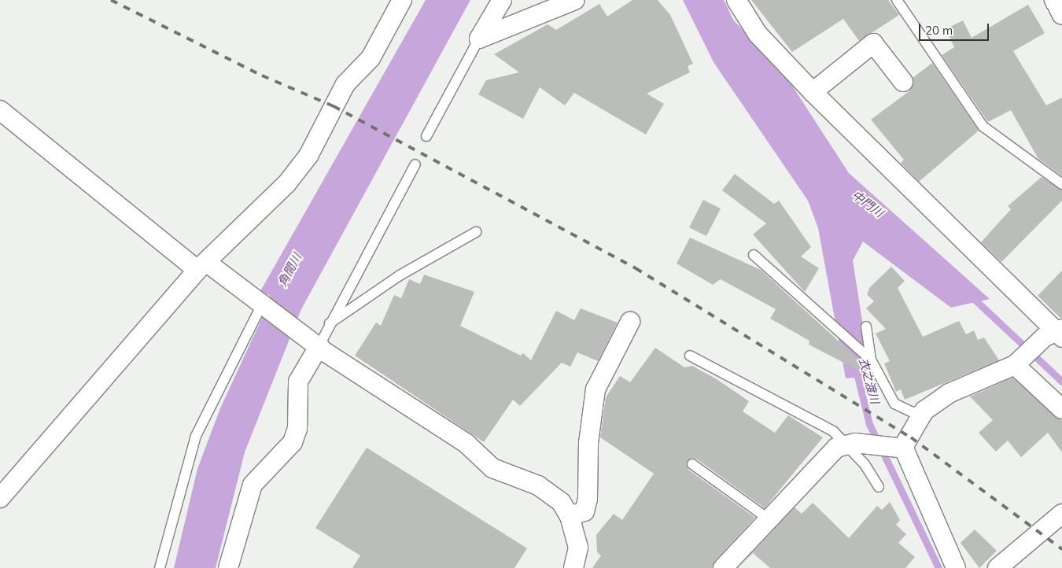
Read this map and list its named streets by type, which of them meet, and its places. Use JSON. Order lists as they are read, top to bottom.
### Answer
{
  "water": ["中門川", "角間川", "衣之渡川"],
  "scale_bar": "20 m"
}
